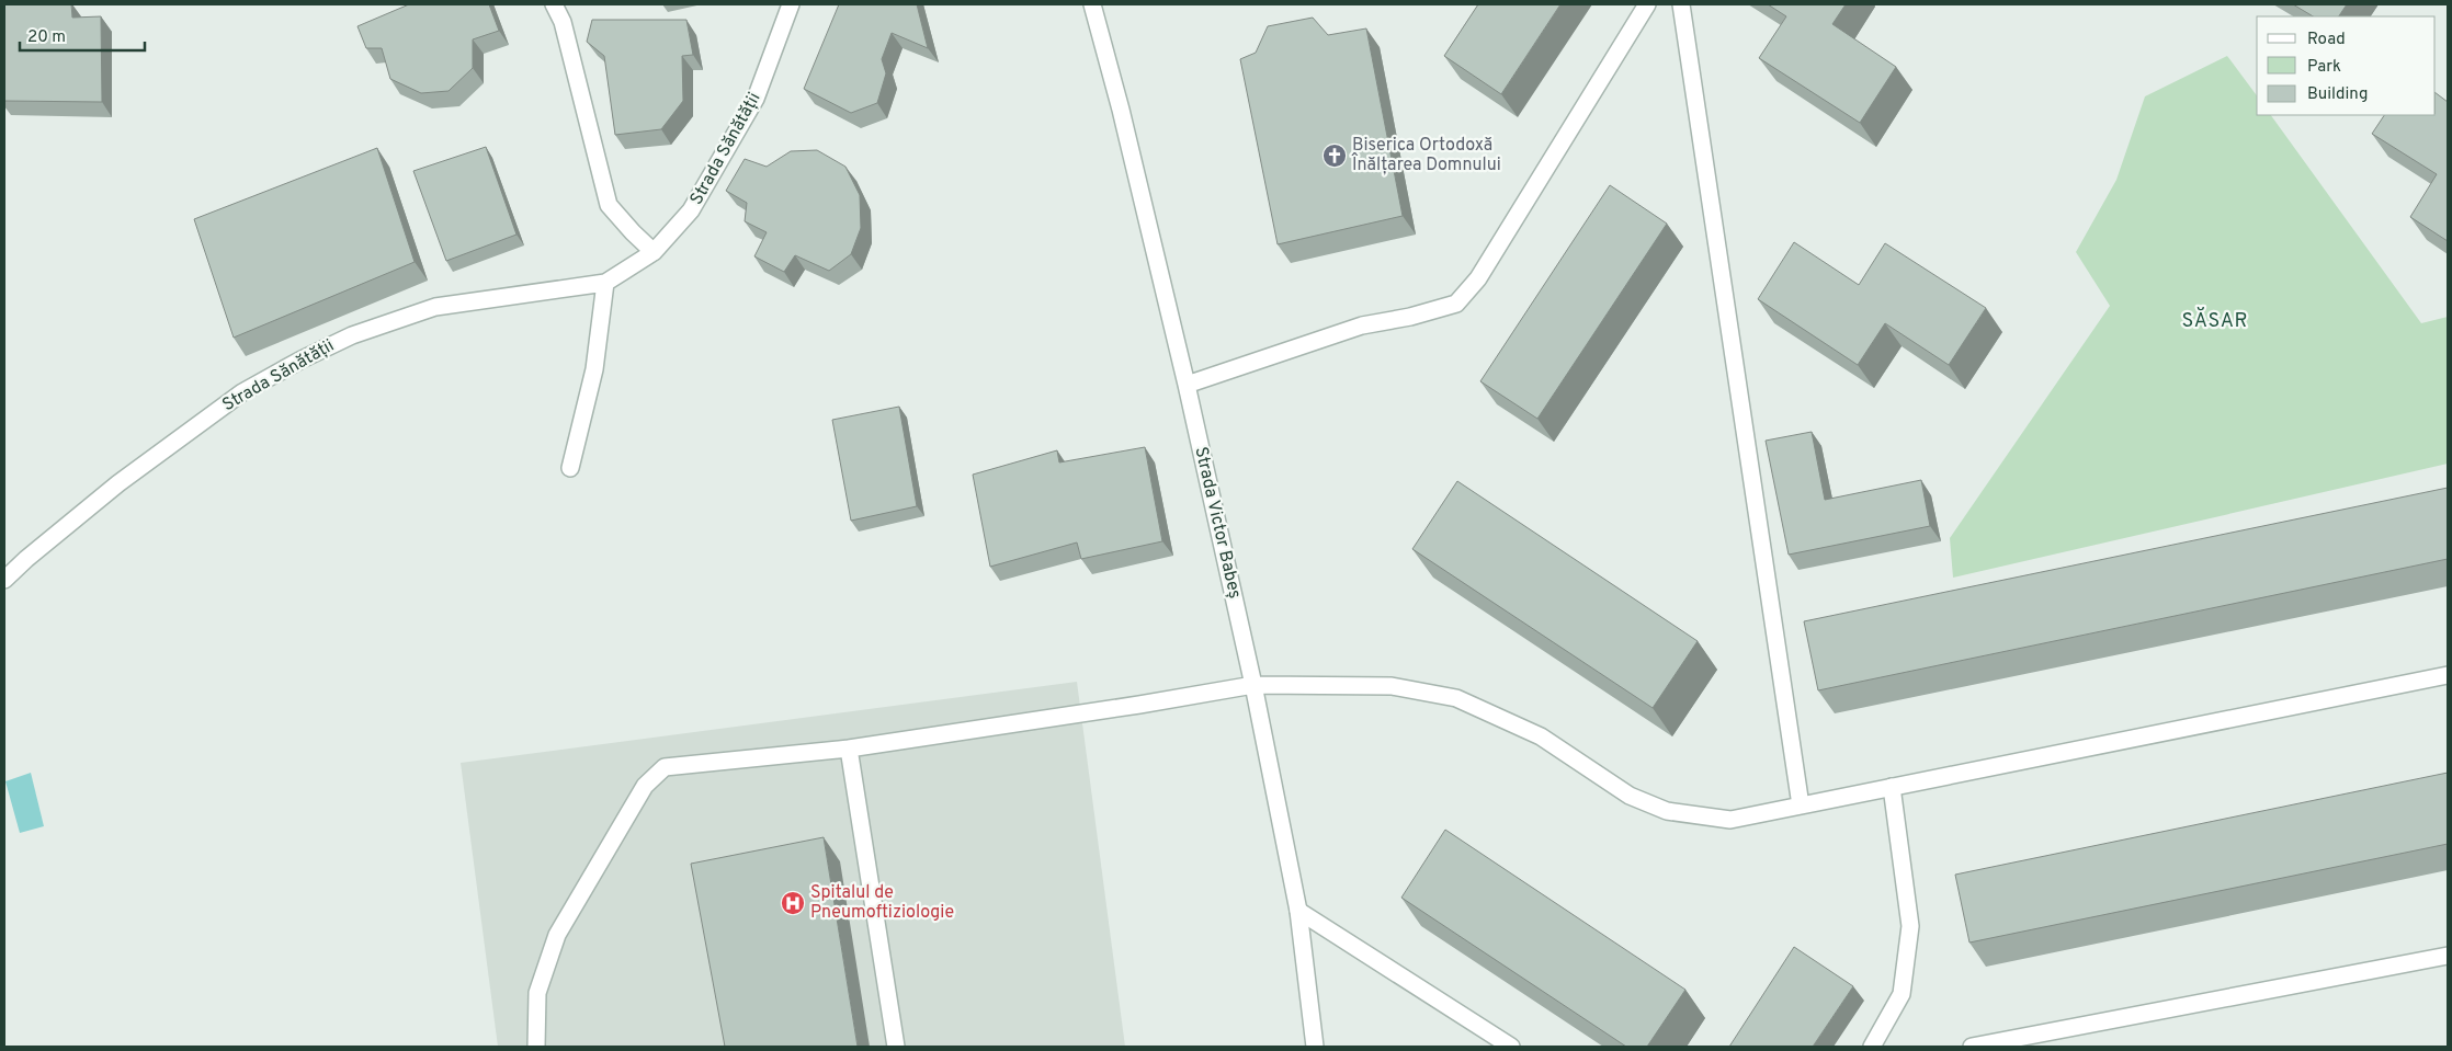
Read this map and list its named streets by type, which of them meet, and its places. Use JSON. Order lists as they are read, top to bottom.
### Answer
{
  "streets": {
    "street": ["Strada Sănătății", "Strada Victor Babeș"]
  },
  "districts": ["SĂSAR"],
  "places": {
    "church": ["Biserica Ortodoxă Înălțarea Domnului"],
    "hospital": ["Spitalul de Pneumoftiziologie"]
  },
  "legend": ["Road", "Park", "Building"],
  "scale_bar": "20 m"
}
